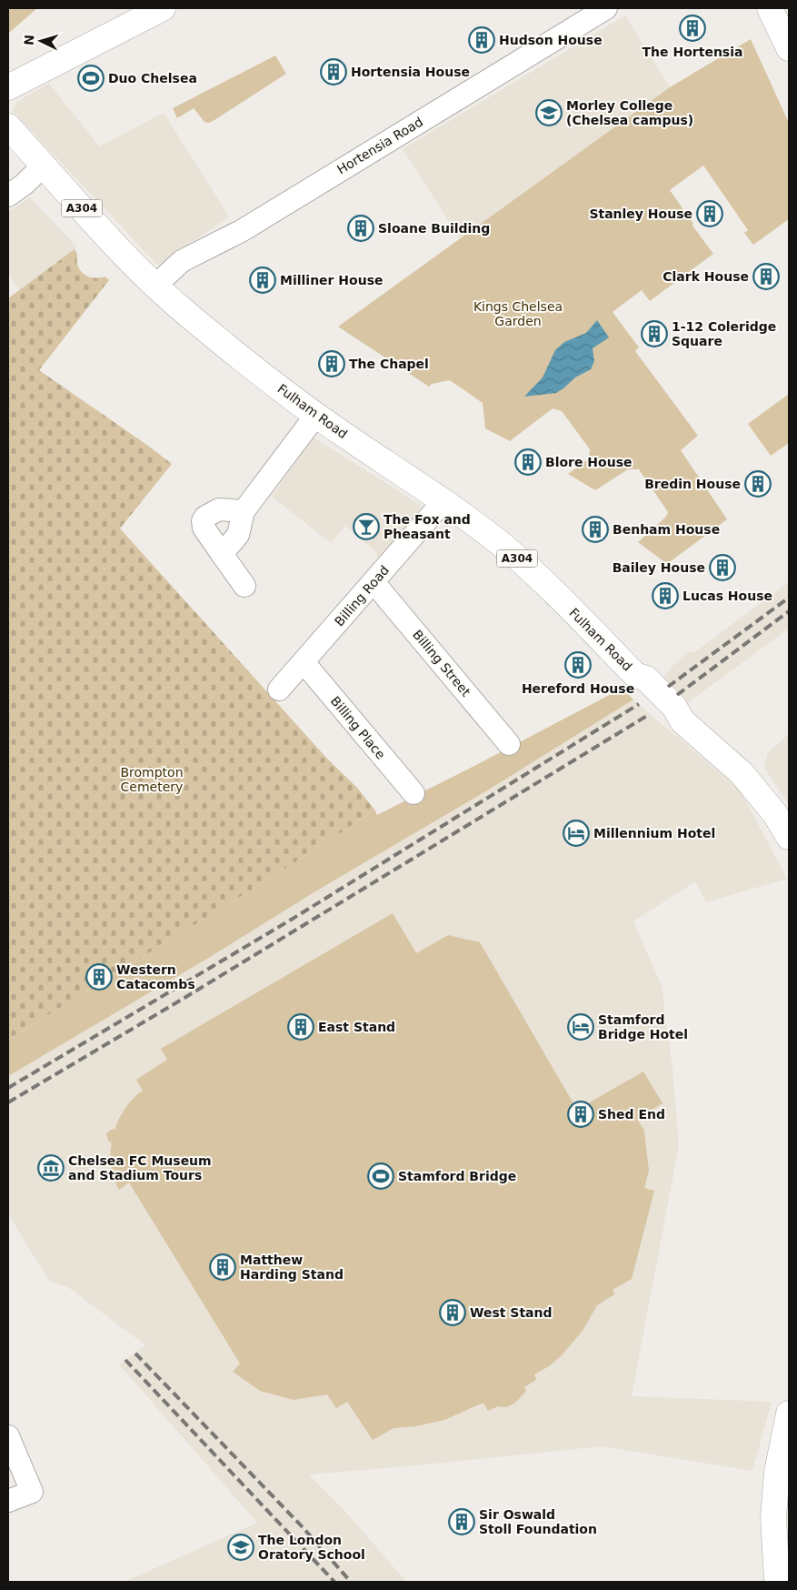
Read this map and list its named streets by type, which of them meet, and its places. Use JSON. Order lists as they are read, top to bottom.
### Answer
{
  "streets": {
    "main road": ["A304", "Fulham Road"],
    "street": [
      "Hortensia Road",
      "Billing Road",
      "Billing Street",
      "Billing Place"
    ]
  },
  "crossings": [
    ["Hortensia Road", "Fulham Road"],
    ["Fulham Road", "Billing Road"],
    ["Billing Road", "Billing Street"],
    ["Billing Road", "Billing Place"]
  ],
  "parks": ["Kings Chelsea Garden", "Brompton Cemetery"],
  "places": {
    "building": [
      "The Hortensia",
      "Hudson House",
      "Hortensia House",
      "Stanley House",
      "Sloane Building",
      "Clark House",
      "Milliner House",
      "1-12 Coleridge Square",
      "The Chapel",
      "Blore House",
      "Bredin House",
      "Benham House",
      "Bailey House",
      "Lucas House",
      "Hereford House",
      "Western Catacombs",
      "East Stand",
      "Shed End",
      "Matthew Harding Stand",
      "West Stand",
      "Sir Oswald Stoll Foundation"
    ],
    "sports": ["Duo Chelsea", "Stamford Bridge"],
    "school or university": ["Morley College (Chelsea campus)", "The London Oratory School"],
    "bar": ["The Fox and Pheasant"],
    "hotel": ["Millennium Hotel", "Stamford Bridge Hotel"],
    "museum": ["Chelsea FC Museum and Stadium Tours"]
  },
  "north": "left"
}
